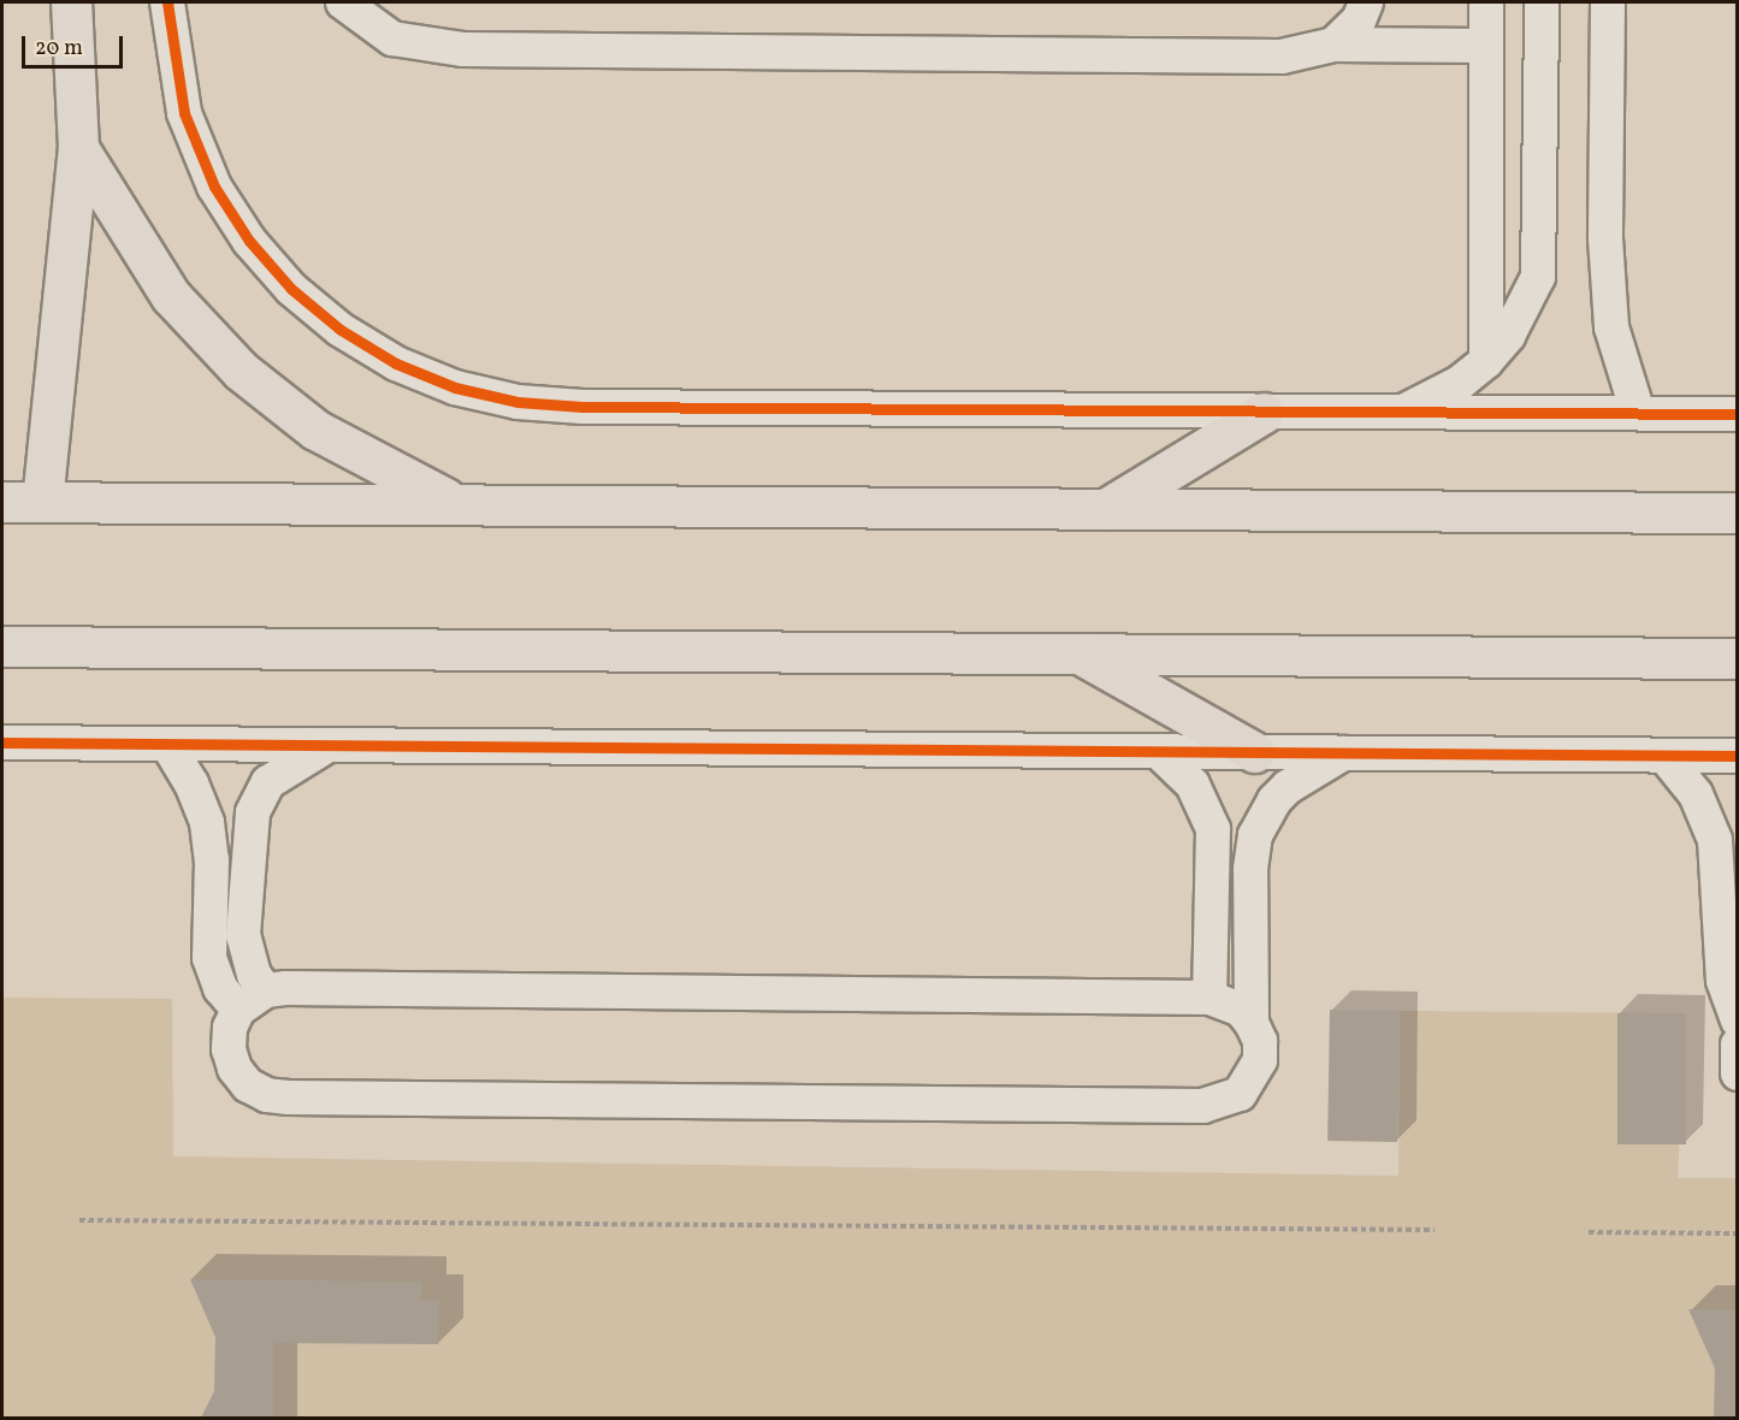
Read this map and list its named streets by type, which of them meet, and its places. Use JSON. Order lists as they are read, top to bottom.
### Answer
{
  "scale_bar": "20 m"
}
